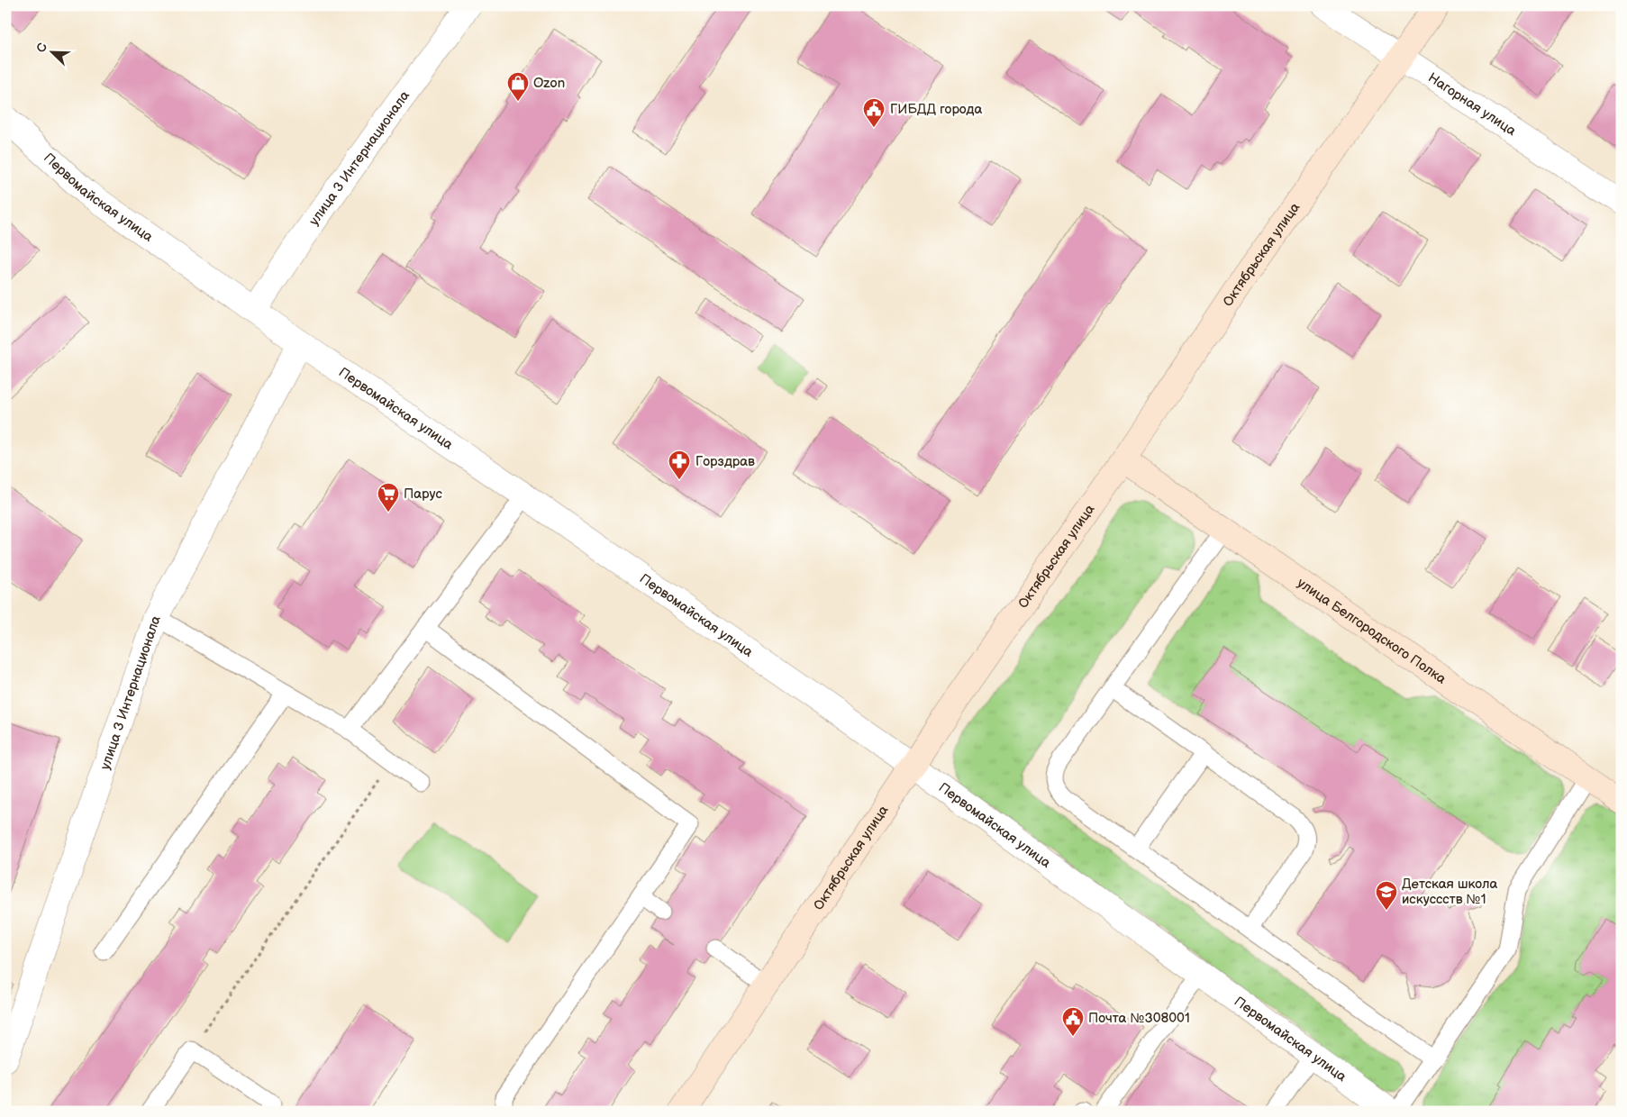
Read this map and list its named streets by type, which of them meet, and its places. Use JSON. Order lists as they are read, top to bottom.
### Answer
{
  "streets": {
    "street": [
      "Нагорная улица",
      "улица 3 Интернационала",
      "Первомайская улица",
      "Октябрьская улица",
      "улица Белгородского Полка"
    ]
  },
  "crossings": [
    ["Нагорная улица", "Октябрьская улица"],
    ["улица 3 Интернационала", "Первомайская улица"],
    ["Первомайская улица", "Октябрьская улица"],
    ["Октябрьская улица", "улица Белгородского Полка"]
  ],
  "places": {
    "shop": ["Ozon"],
    "public building": ["ГИБДД города", "Почта №308001"],
    "pharmacy": ["Горздрав"],
    "supermarket": ["Парус"],
    "school or university": ["Детская школа искуссств №1"]
  },
  "north": "top left"
}
